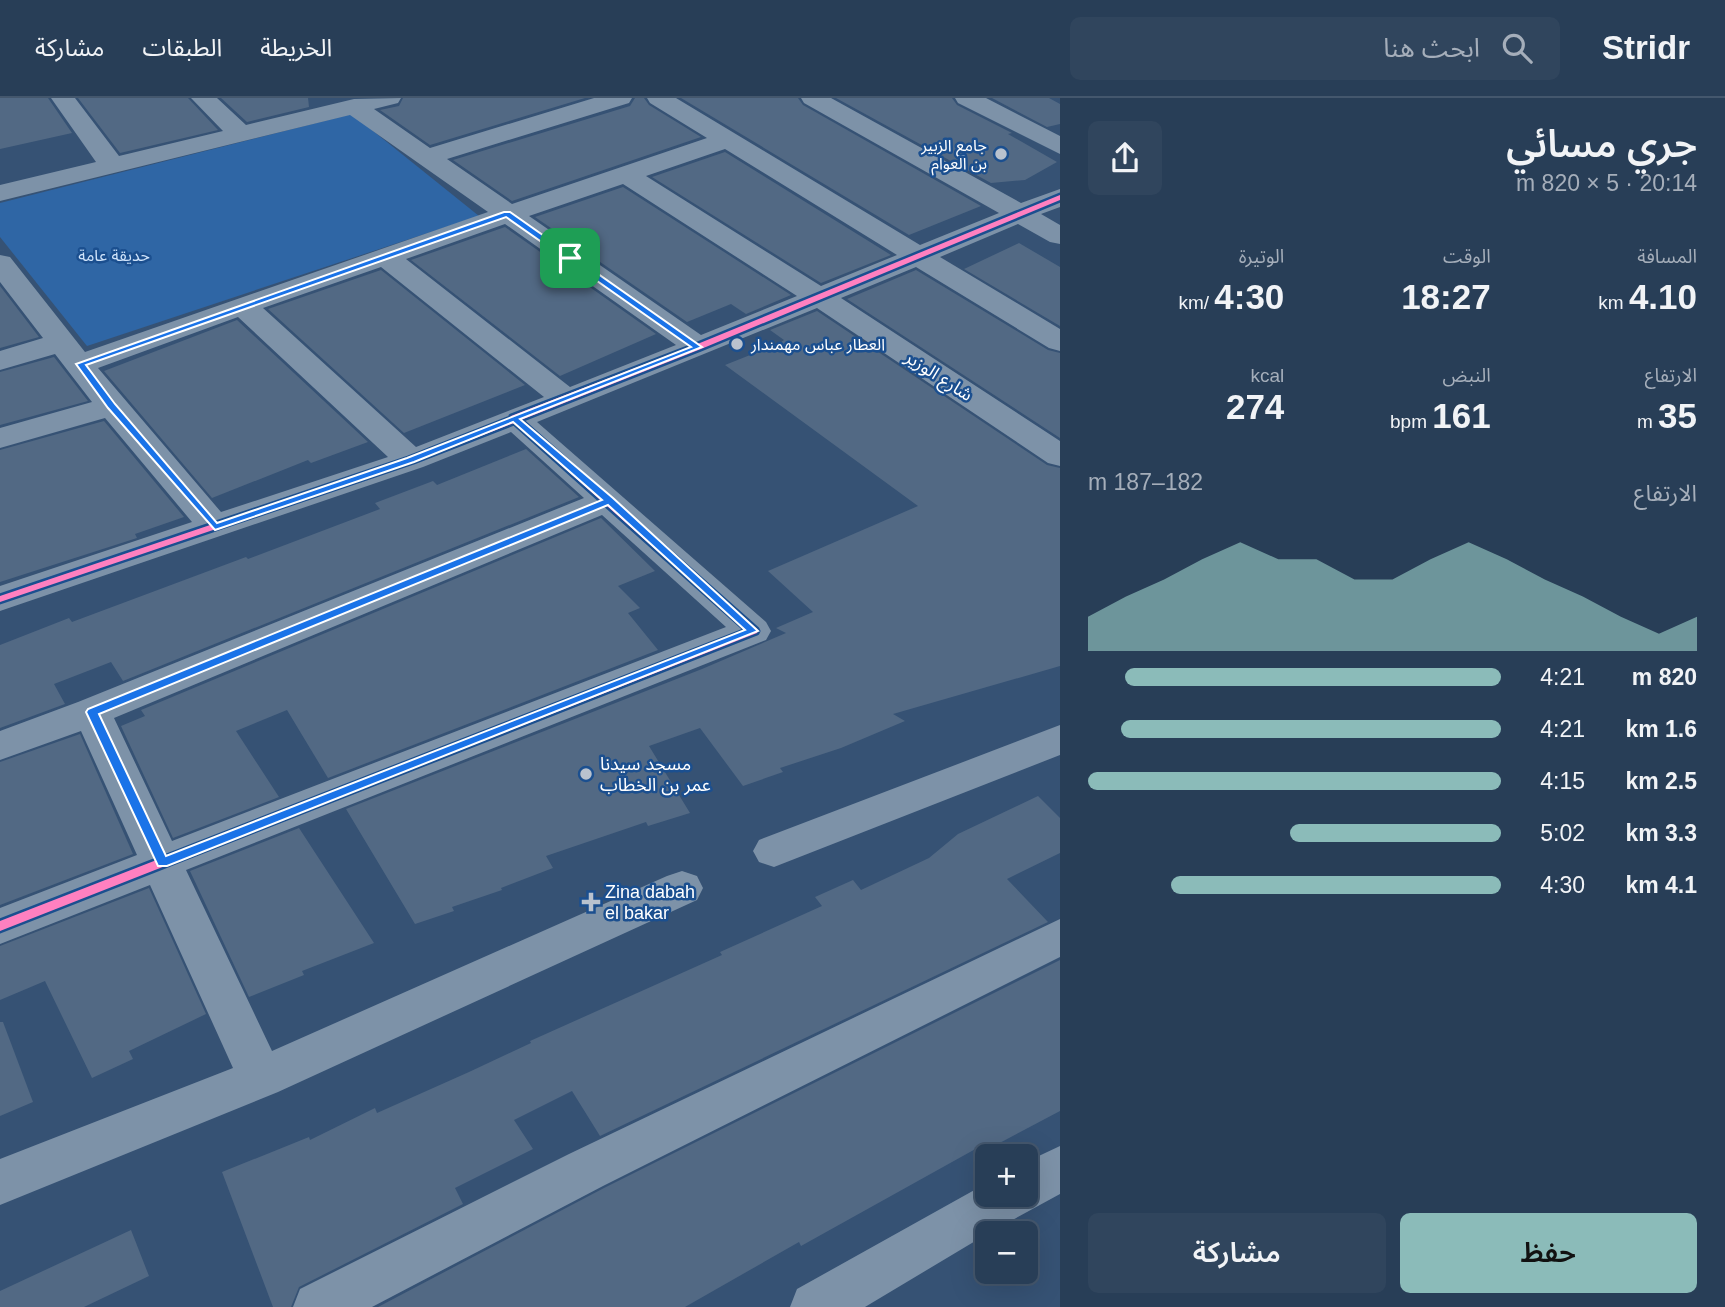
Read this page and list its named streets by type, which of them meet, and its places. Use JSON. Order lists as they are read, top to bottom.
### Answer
{
  "streets": {
    "street": ["شارع الوزير"]
  },
  "parks": ["حديقة عامة"],
  "places": {
    "other": ["جامع الزبير بن العوام", "العطار عباس مهمندار", "مسجد سيدنا عمر بن الخطاب"],
    "health": ["Zina dabah el bakar"]
  },
  "page": {
    "header": "Stridr",
    "search": "ابحث هنا",
    "nav": ["الخريطة", "الطبقات", "مشاركة"],
    "heading": ["جري مسائي", "20:14 · 5 × 820 m"],
    "stats": [
      ["المسافة", "4.10 km"],
      ["الوقت", "18:27"],
      ["الوتيرة", "4:30 /km"],
      ["الارتفاع", "35 m"],
      ["النبض", "161 bpm"],
      ["kcal", "274"]
    ],
    "chart": ["الارتفاع", "182–187 m"],
    "list": [
      {
        "name": "820 m",
        "note": "4:21"
      },
      {
        "name": "1.6 km",
        "note": "4:21"
      },
      {
        "name": "2.5 km",
        "note": "4:15"
      },
      {
        "name": "3.3 km",
        "note": "5:02"
      },
      {
        "name": "4.1 km",
        "note": "4:30"
      }
    ],
    "map_buttons": ["+", "−"],
    "buttons": ["حفظ", "مشاركة"]
  }
}
